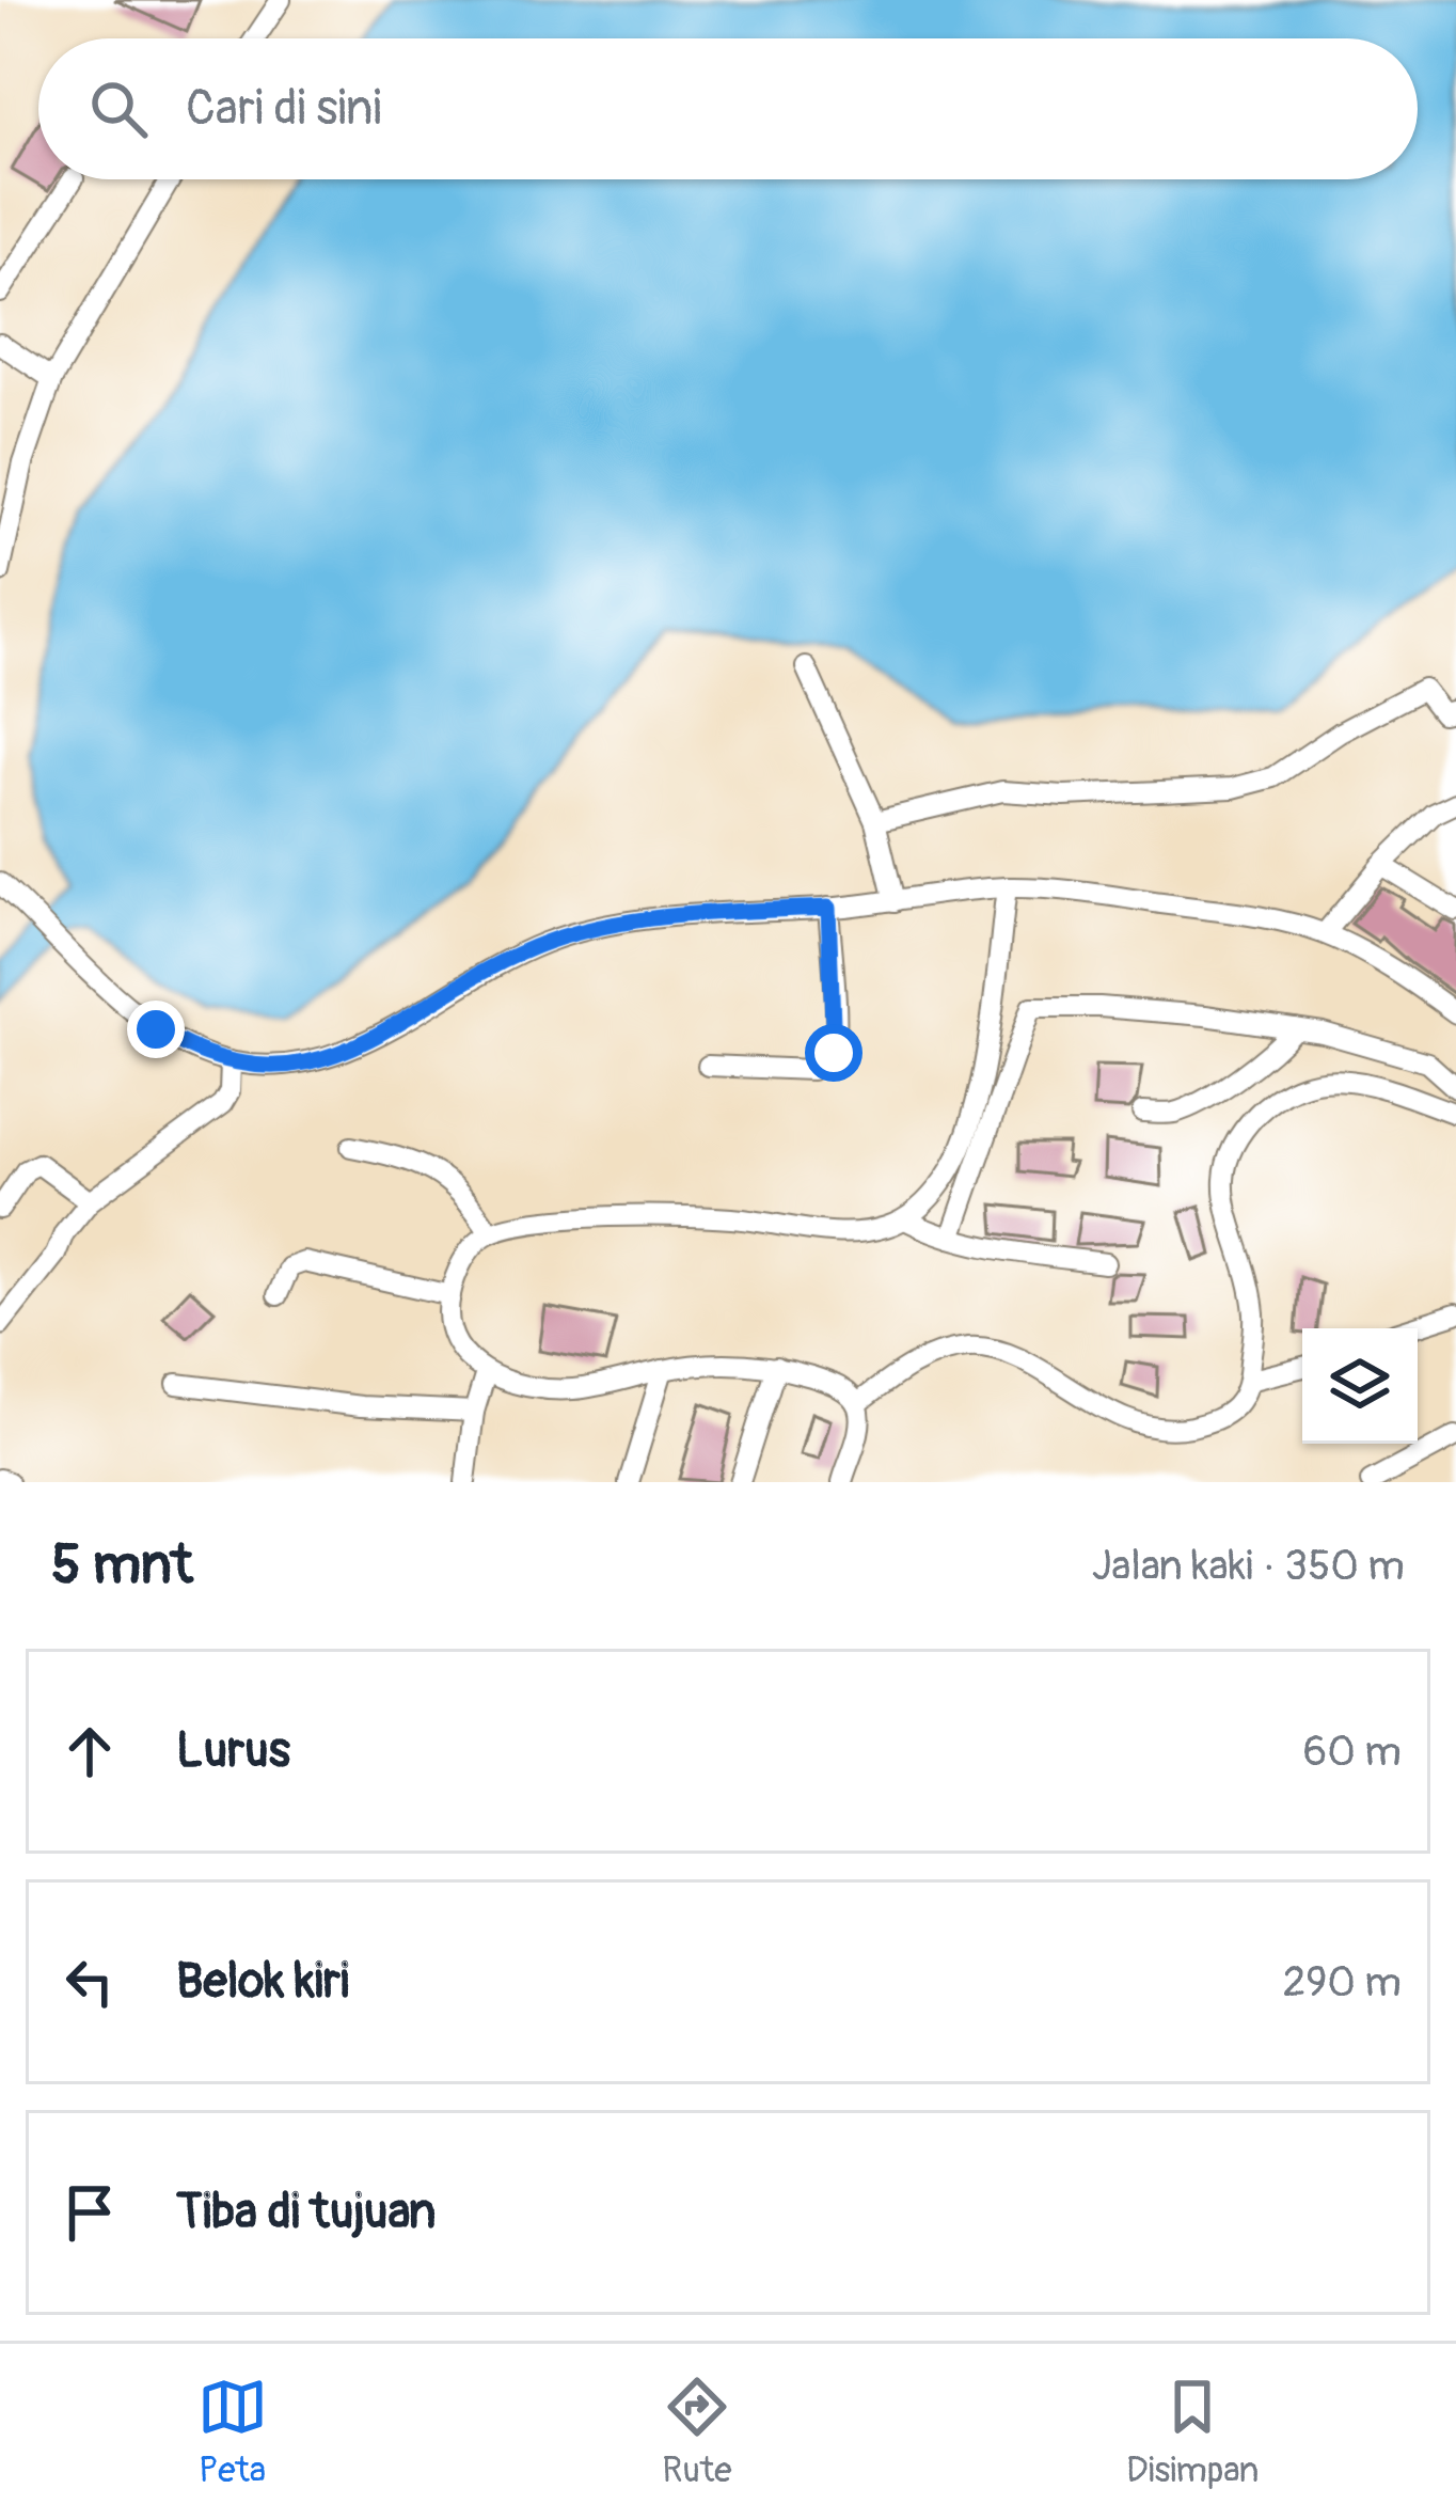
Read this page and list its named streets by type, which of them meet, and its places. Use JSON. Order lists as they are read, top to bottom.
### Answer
{
  "page": {
    "search": "Cari di sini",
    "heading": ["5 mnt", "Jalan kaki · 350 m"],
    "list": [
      ["Lurus", "60 m"],
      ["Belok kiri", "290 m"],
      "Tiba di tujuan"
    ],
    "nav": ["Peta", "Rute", "Disimpan"]
  }
}
